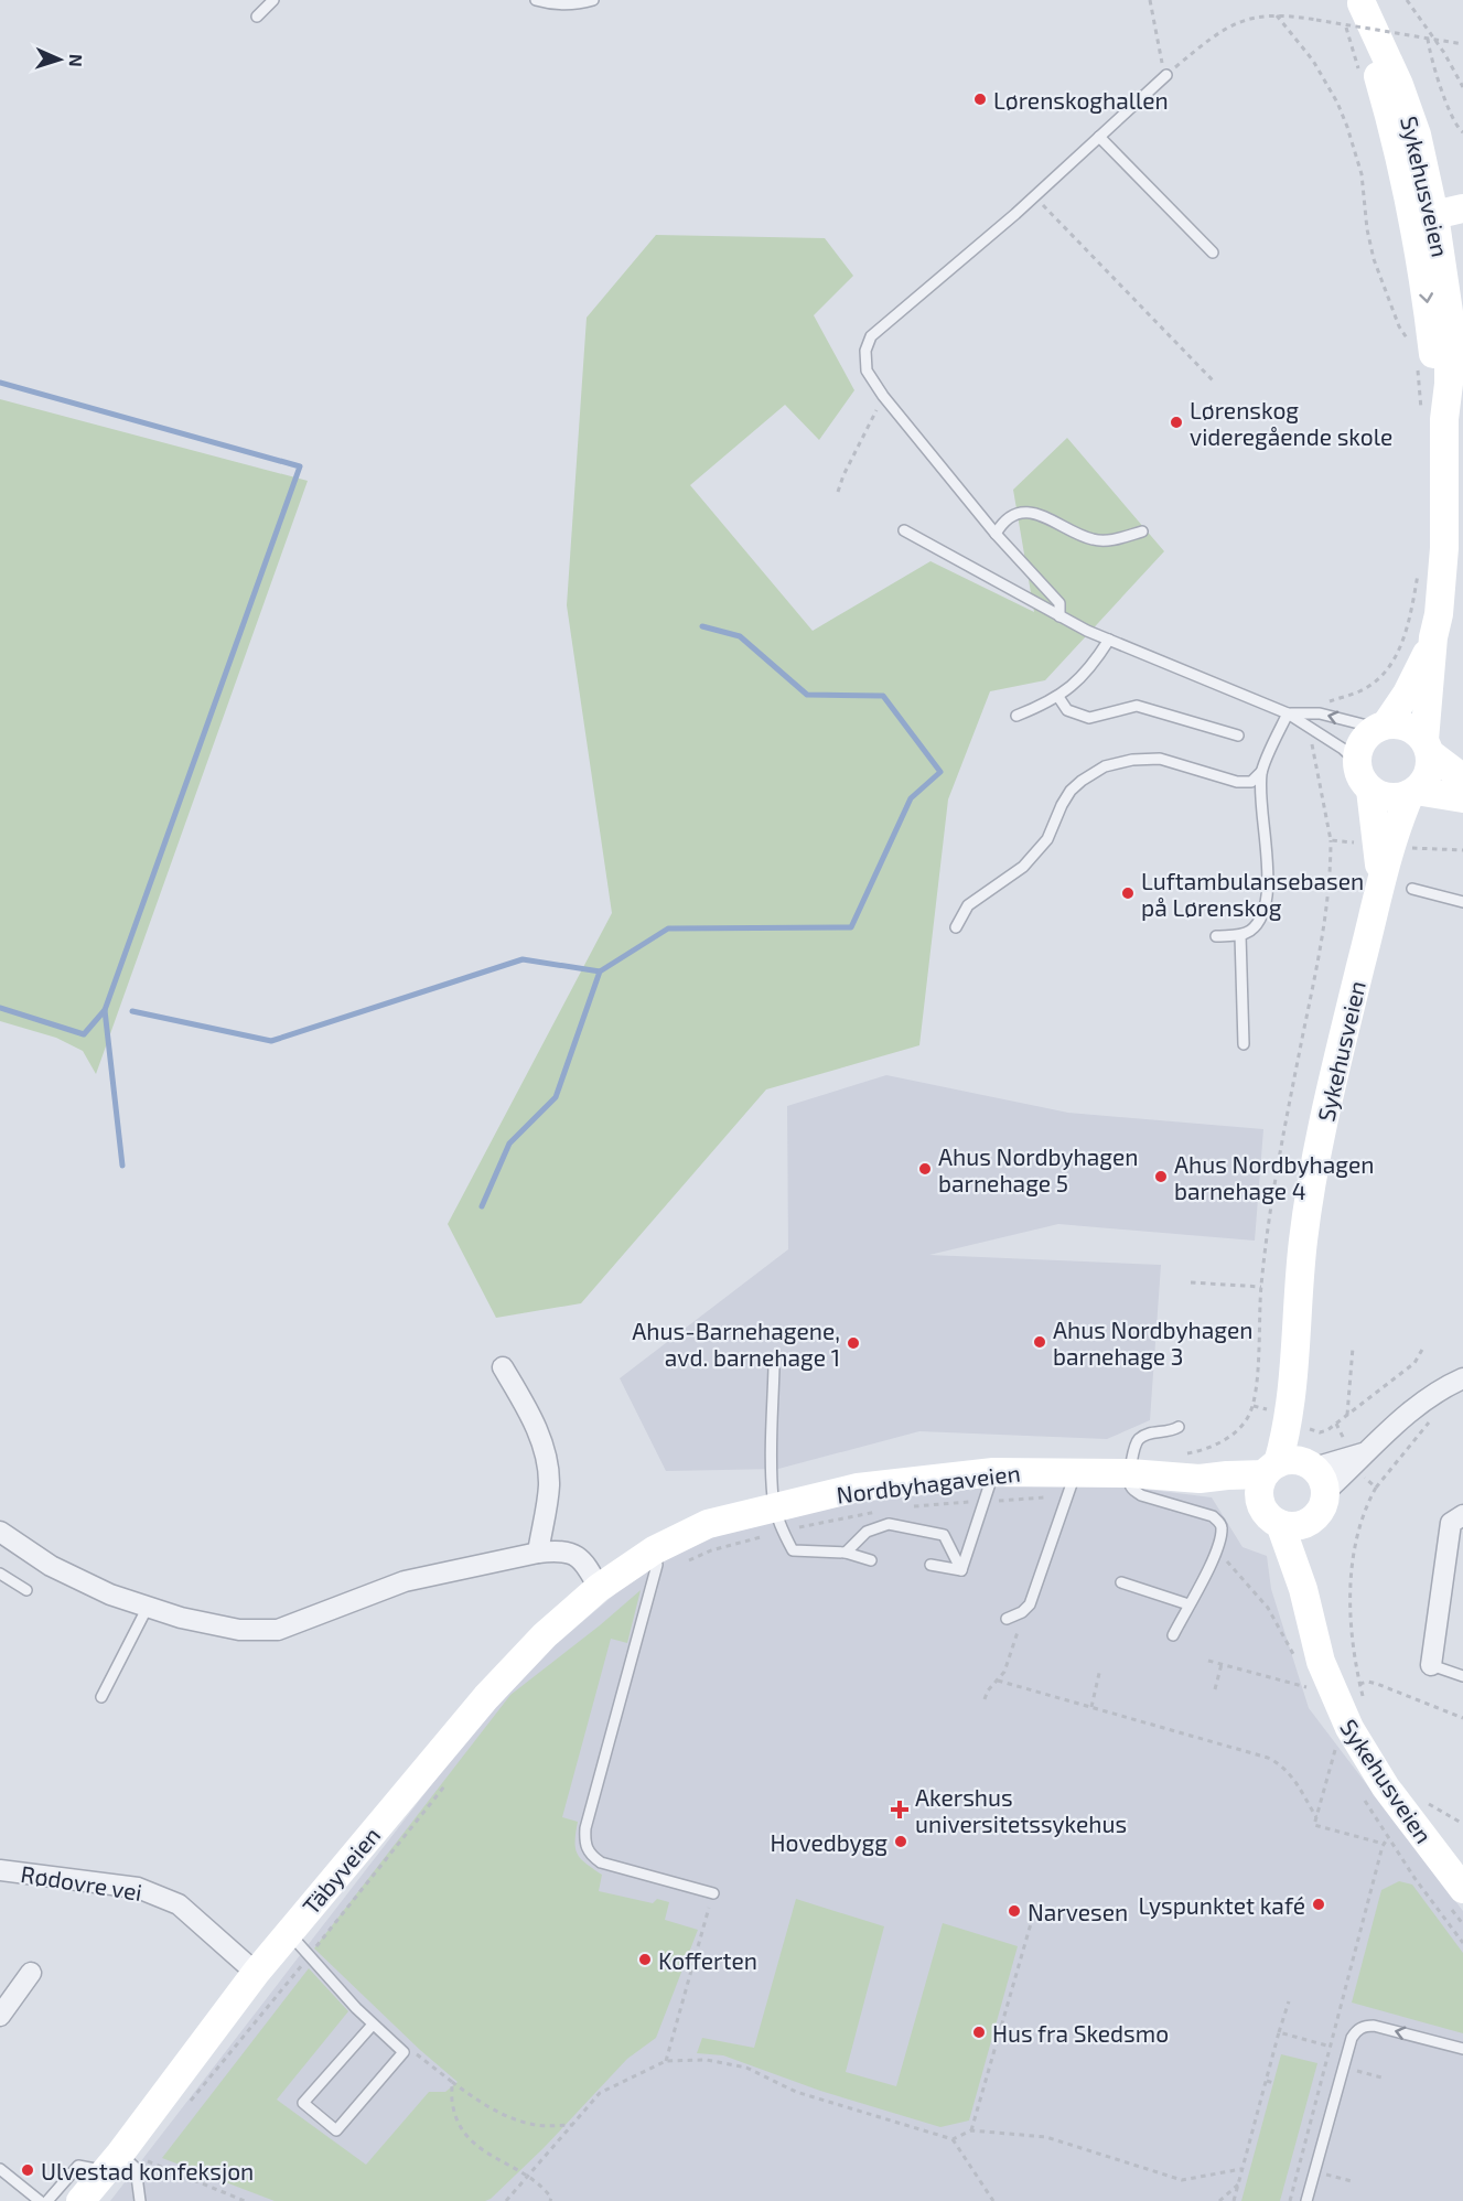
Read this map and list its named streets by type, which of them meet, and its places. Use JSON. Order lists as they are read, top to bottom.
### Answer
{
  "streets": {
    "main road": ["Sykehusveien", "Nordbyhagaveien", "Täbyveien"],
    "street": ["Rødovre vei"]
  },
  "crossings": [
    ["Sykehusveien", "Nordbyhagaveien"],
    ["Nordbyhagaveien", "Täbyveien"],
    ["Täbyveien", "Rødovre vei"]
  ],
  "places": {
    "other": [
      "Lørenskoghallen",
      "Lørenskog videregående skole",
      "Luftambulansebasen på Lørenskog",
      "Ahus Nordbyhagen barnehage 5",
      "Ahus Nordbyhagen barnehage 4",
      "Ahus Nordbyhagen barnehage 3",
      "Ahus-Barnehagene, avd. barnehage 1",
      "Hovedbygg",
      "Lyspunktet kafé",
      "Narvesen",
      "Kofferten",
      "Hus fra Skedsmo",
      "Ulvestad konfeksjon"
    ],
    "health": ["Akershus universitetssykehus"]
  },
  "north": "right"
}
